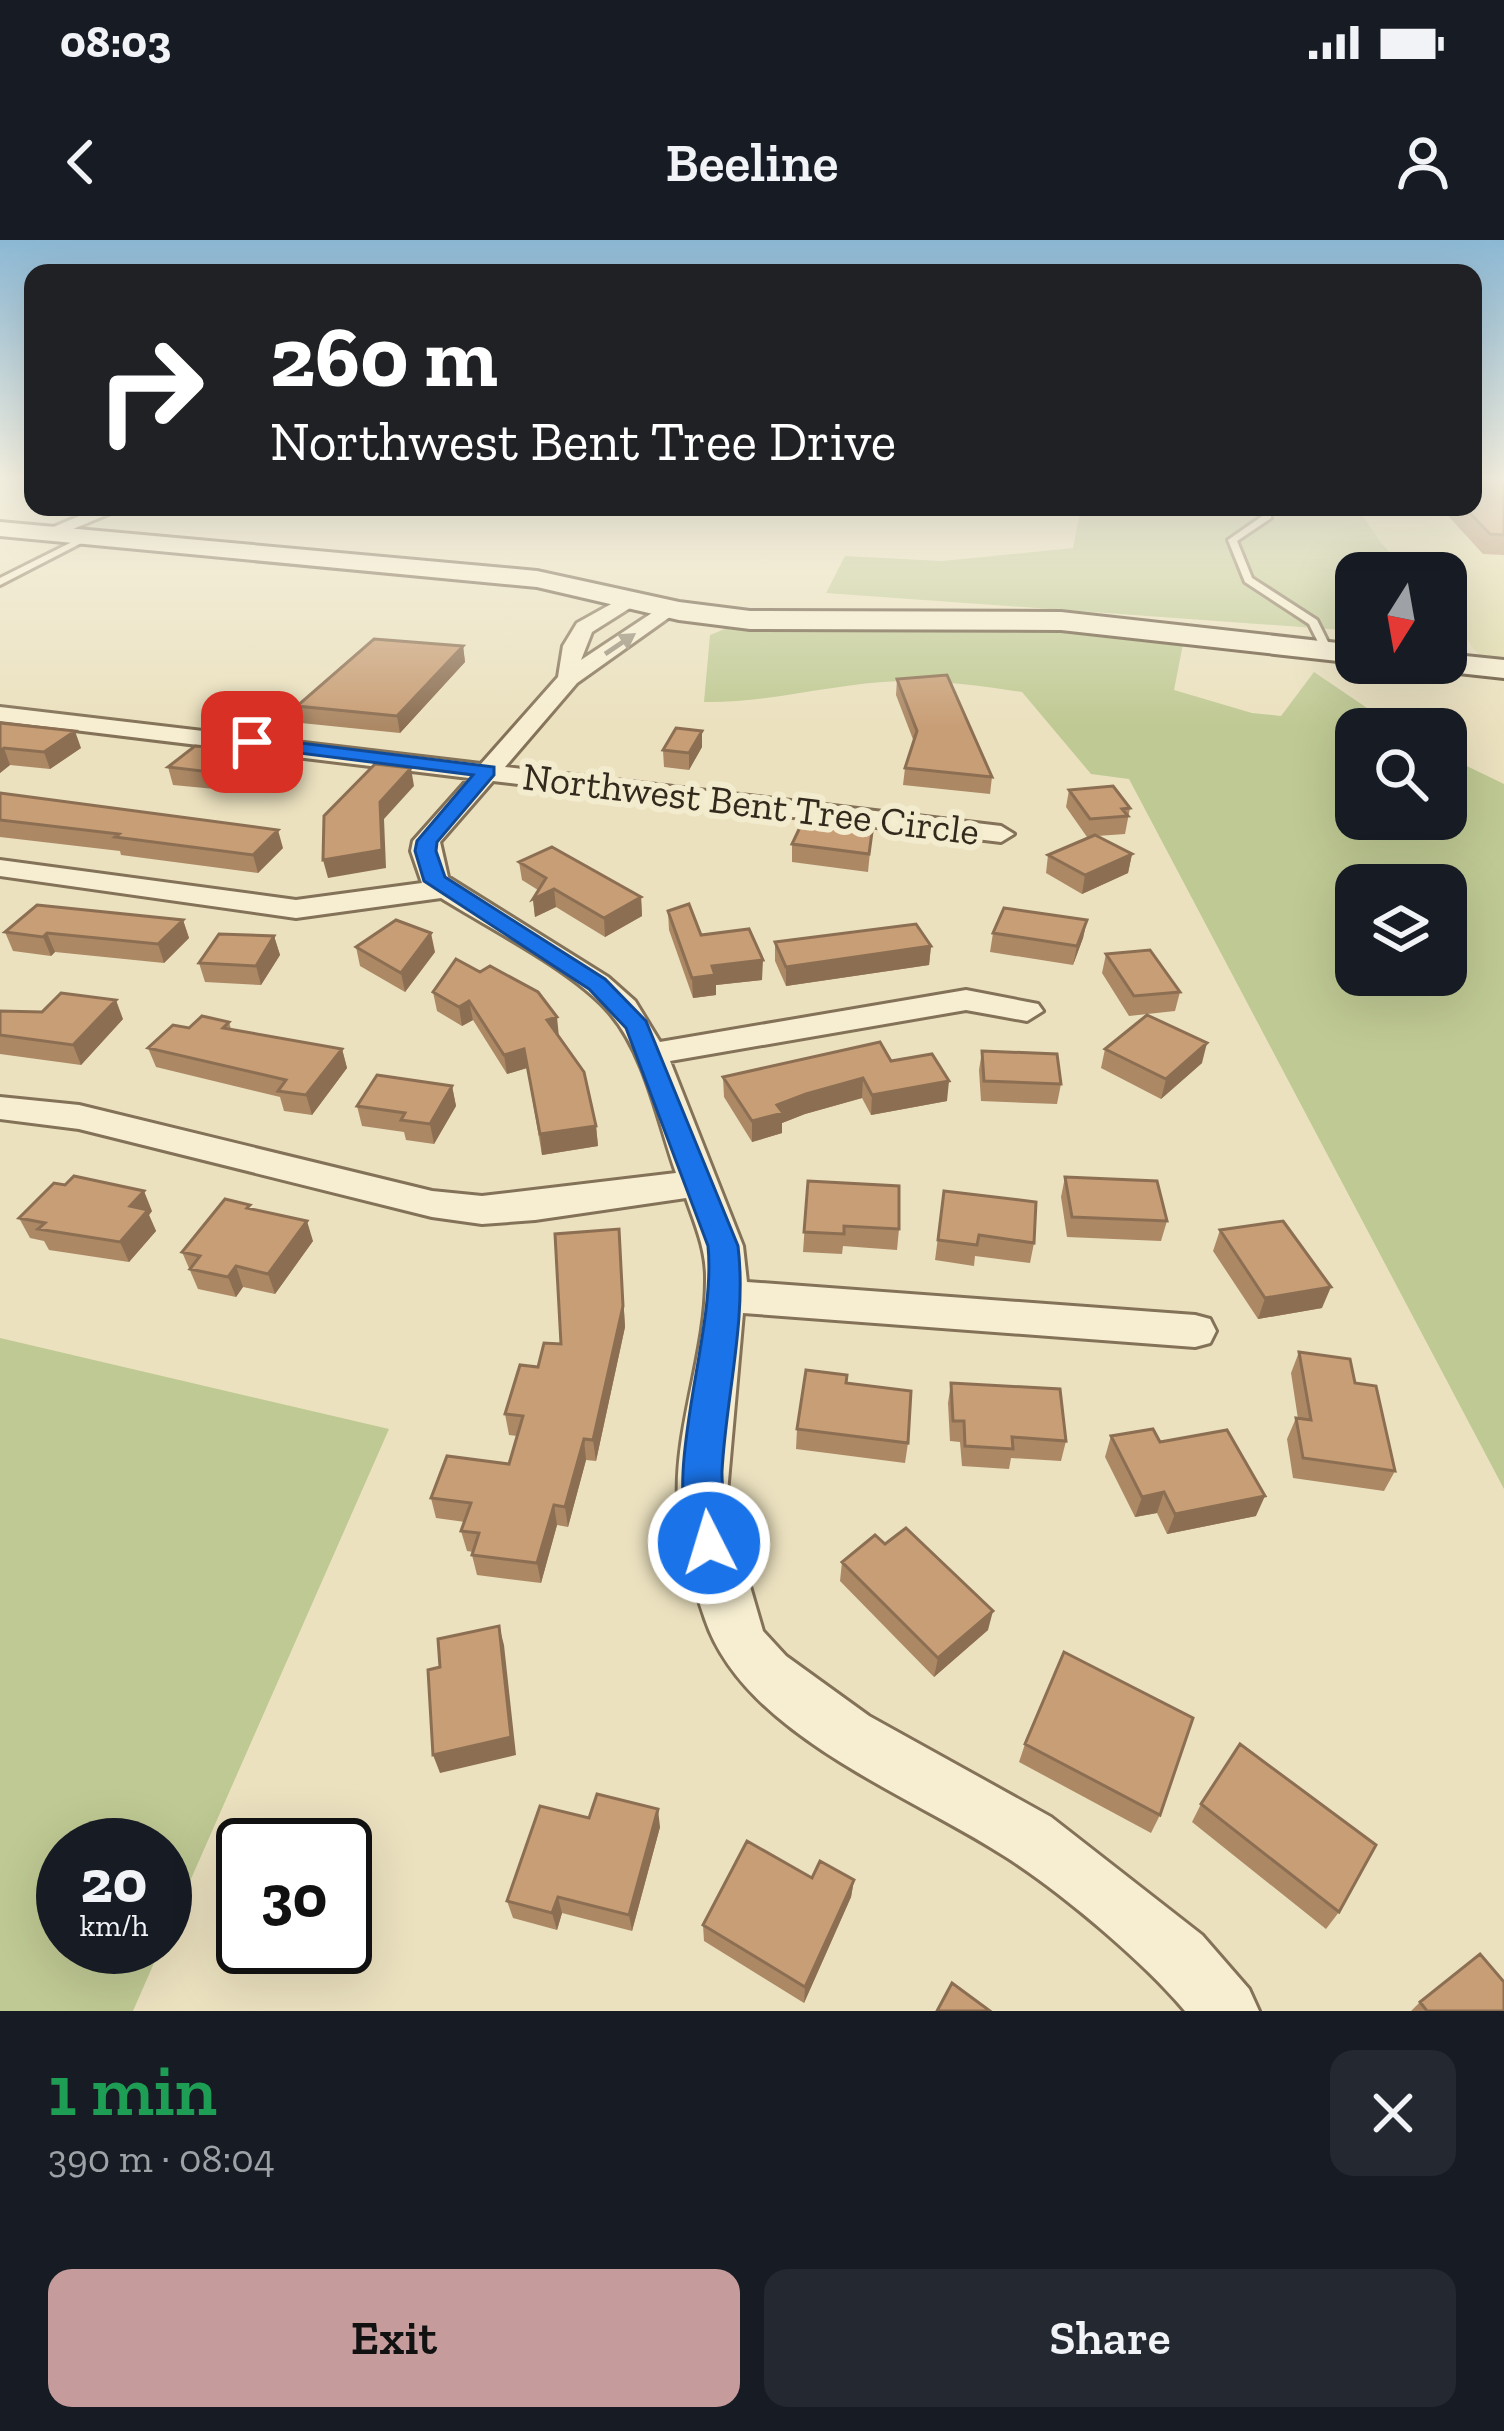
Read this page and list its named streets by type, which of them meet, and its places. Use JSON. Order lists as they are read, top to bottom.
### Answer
{
  "streets": {
    "street": ["Northwest Bent Tree Circle"]
  },
  "north": "bottom",
  "page": {
    "status": "08:03",
    "header": "Beeline",
    "turn": ["260 m", "Northwest Bent Tree Drive"],
    "speed": "20 km/h",
    "limit": "30",
    "heading": ["1 min", "390 m · 08:04"],
    "buttons": ["Exit", "Share"]
  }
}
